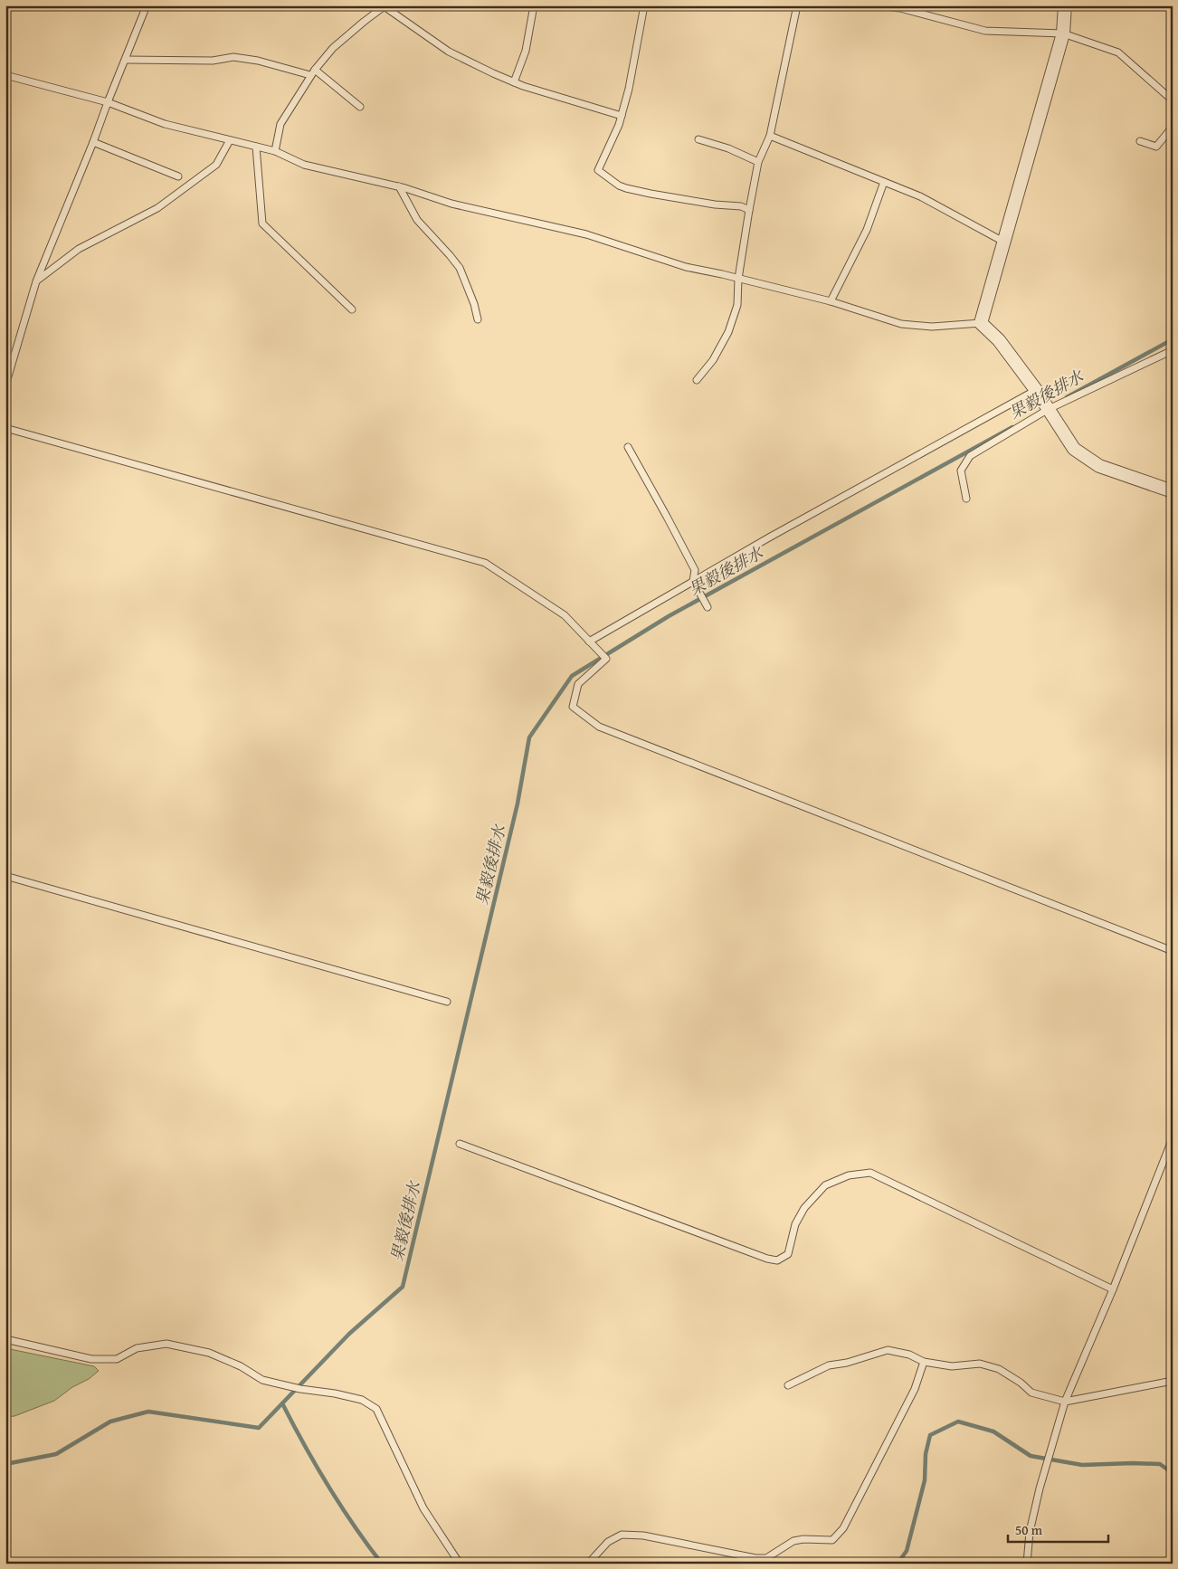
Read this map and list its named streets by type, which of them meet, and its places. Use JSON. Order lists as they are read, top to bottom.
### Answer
{
  "water": ["果毅後排水"],
  "scale_bar": "50 m"
}
